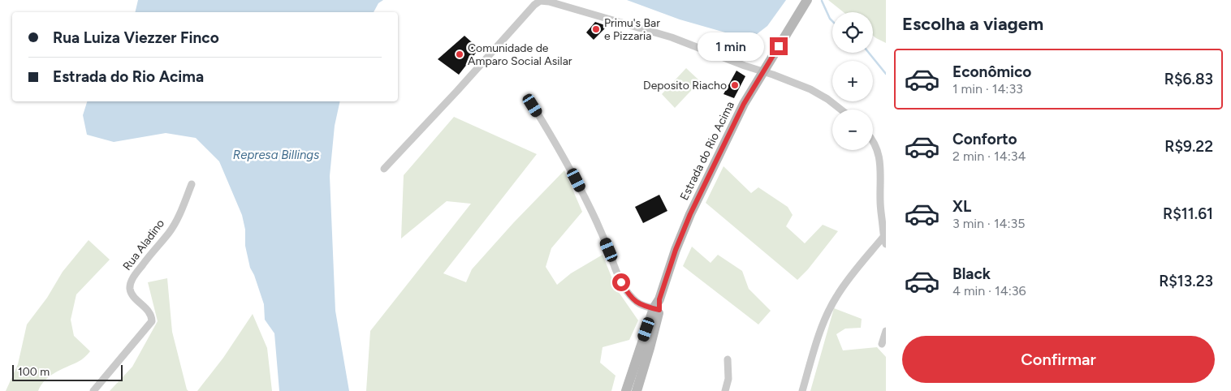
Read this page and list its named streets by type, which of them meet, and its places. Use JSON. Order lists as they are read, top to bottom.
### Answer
{
  "streets": {
    "main road": ["Estrada do Rio Acima"],
    "street": ["Rua Aladino"]
  },
  "water": ["Represa Billings"],
  "places": ["Primu's Bar e Pizzaria", "Comunidade de Amparo Social Asilar", "Deposito Riacho"],
  "scale_bar": "100 m",
  "page": {
    "heading": "Escolha a viagem",
    "map_buttons": ["+", "−"],
    "banner": ["Rua Luiza Viezzer Finco", "Estrada do Rio Acima"],
    "bubble": "1 min",
    "list": [
      {
        "name": "Econômico",
        "note": "1 min · 14:33",
        "value": "R$6.83"
      },
      {
        "name": "Conforto",
        "note": "2 min · 14:34",
        "value": "R$9.22"
      },
      {
        "name": "XL",
        "note": "3 min · 14:35",
        "value": "R$11.61"
      },
      {
        "name": "Black",
        "note": "4 min · 14:36",
        "value": "R$13.23"
      }
    ],
    "buttons": "Confirmar",
    "scale": "100 m"
  }
}
